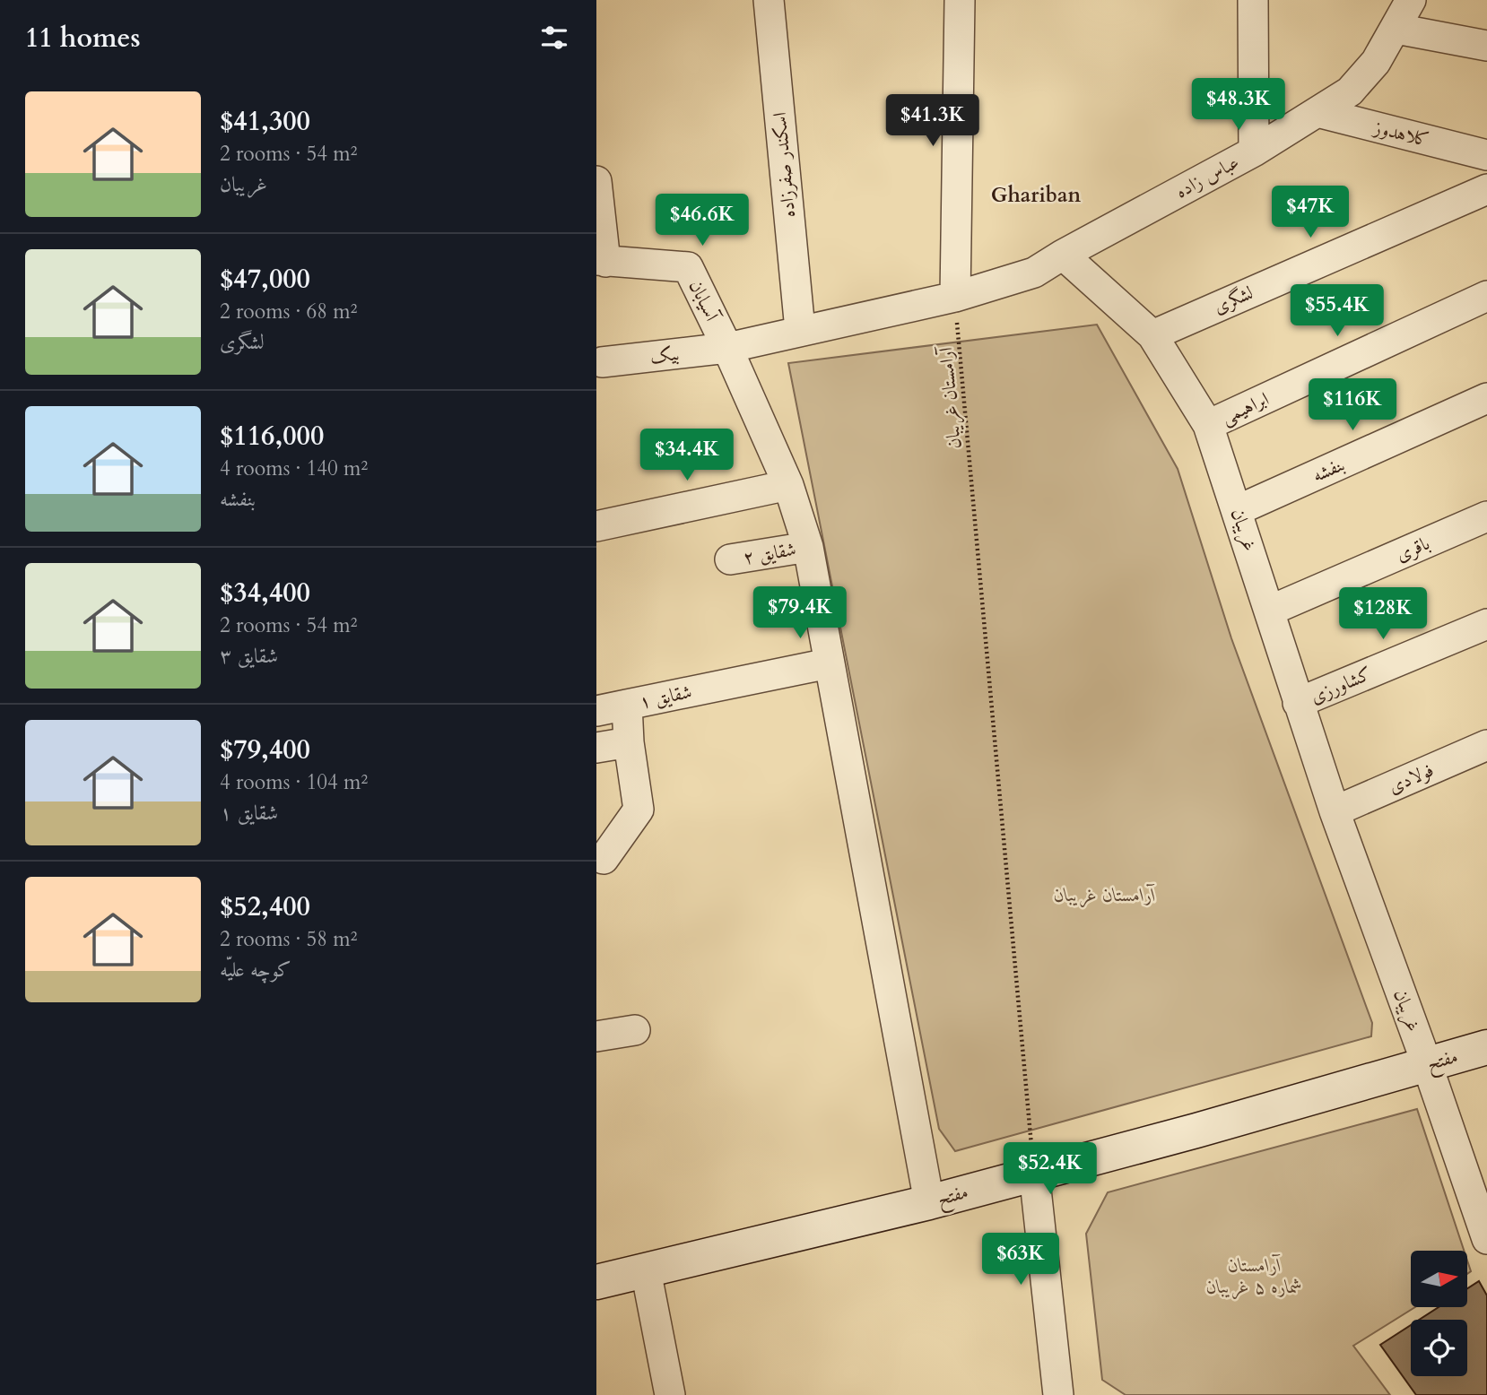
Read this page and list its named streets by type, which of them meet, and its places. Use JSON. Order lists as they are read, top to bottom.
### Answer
{
  "streets": {
    "main road": ["مفتح"],
    "street": [
      "کلاهدوز",
      "اسکندر صفرزاده",
      "عباس زاده",
      "لشگری",
      "آسیابان",
      "بیک",
      "ابراهیمی",
      "بنفشه",
      "غریبان",
      "باقری",
      "شقایق ۲",
      "کشاورزی",
      "شقایق ۱",
      "فولادی"
    ],
    "path": ["آرامستان غریبان"]
  },
  "crossings": [
    ["کلاهدوز", "عباس زاده"],
    ["اسکندر صفرزاده", "بیک"],
    ["عباس زاده", "غریبان"],
    ["لشگری", "غریبان"],
    ["آسیابان", "بیک"],
    ["بیک", "آرامستان غریبان"],
    ["آرامستان غریبان", "مفتح"],
    ["ابراهیمی", "غریبان"],
    ["بنفشه", "غریبان"],
    ["غریبان", "باقری"],
    ["غریبان", "کشاورزی"],
    ["غریبان", "فولادی"],
    ["غریبان", "مفتح"]
  ],
  "districts": ["Ghariban"],
  "parks": ["آرامستان غریبان", "آرامستان شماره ۵ غریبان"],
  "north": "right",
  "page": {
    "heading": "11 homes",
    "list": [
      {
        "name": "$41,300",
        "note": "2 rooms · 54 m² · غریبان"
      },
      {
        "name": "$47,000",
        "note": "2 rooms · 68 m² · لشگری"
      },
      {
        "name": "$116,000",
        "note": "4 rooms · 140 m² · بنفشه"
      },
      {
        "name": "$34,400",
        "note": "2 rooms · 54 m² · شقایق ۳"
      },
      {
        "name": "$79,400",
        "note": "4 rooms · 104 m² · شقایق ۱"
      },
      {
        "name": "$52,400",
        "note": "2 rooms · 58 m² · کوچه علیّه"
      }
    ],
    "price": [
      "$48.3K",
      "$41.3K",
      "$47K",
      "$46.6K",
      "$55.4K",
      "$116K",
      "$34.4K",
      "$79.4K",
      "$128K",
      "$52.4K",
      "$63K"
    ]
  }
}
